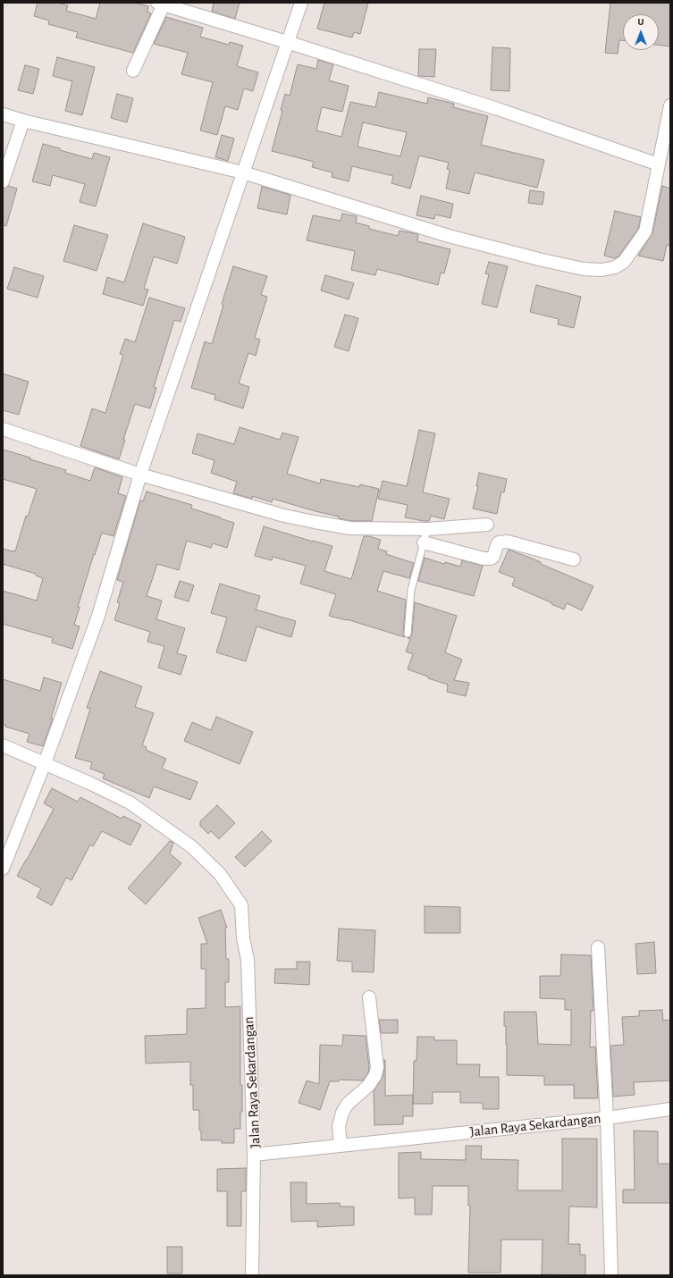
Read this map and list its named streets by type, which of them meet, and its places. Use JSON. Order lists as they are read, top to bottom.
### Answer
{
  "streets": {
    "street": ["Jalan Raya Sekardangan"]
  },
  "north": "top"
}
